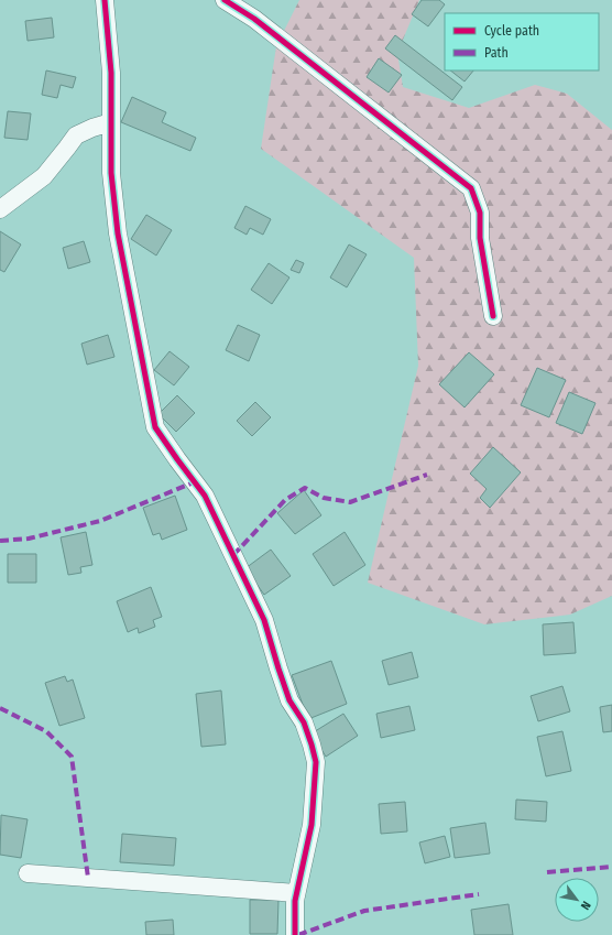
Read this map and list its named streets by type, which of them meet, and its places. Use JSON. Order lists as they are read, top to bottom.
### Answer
{
  "legend": ["Cycle path", "Path"],
  "north": "bottom right"
}
